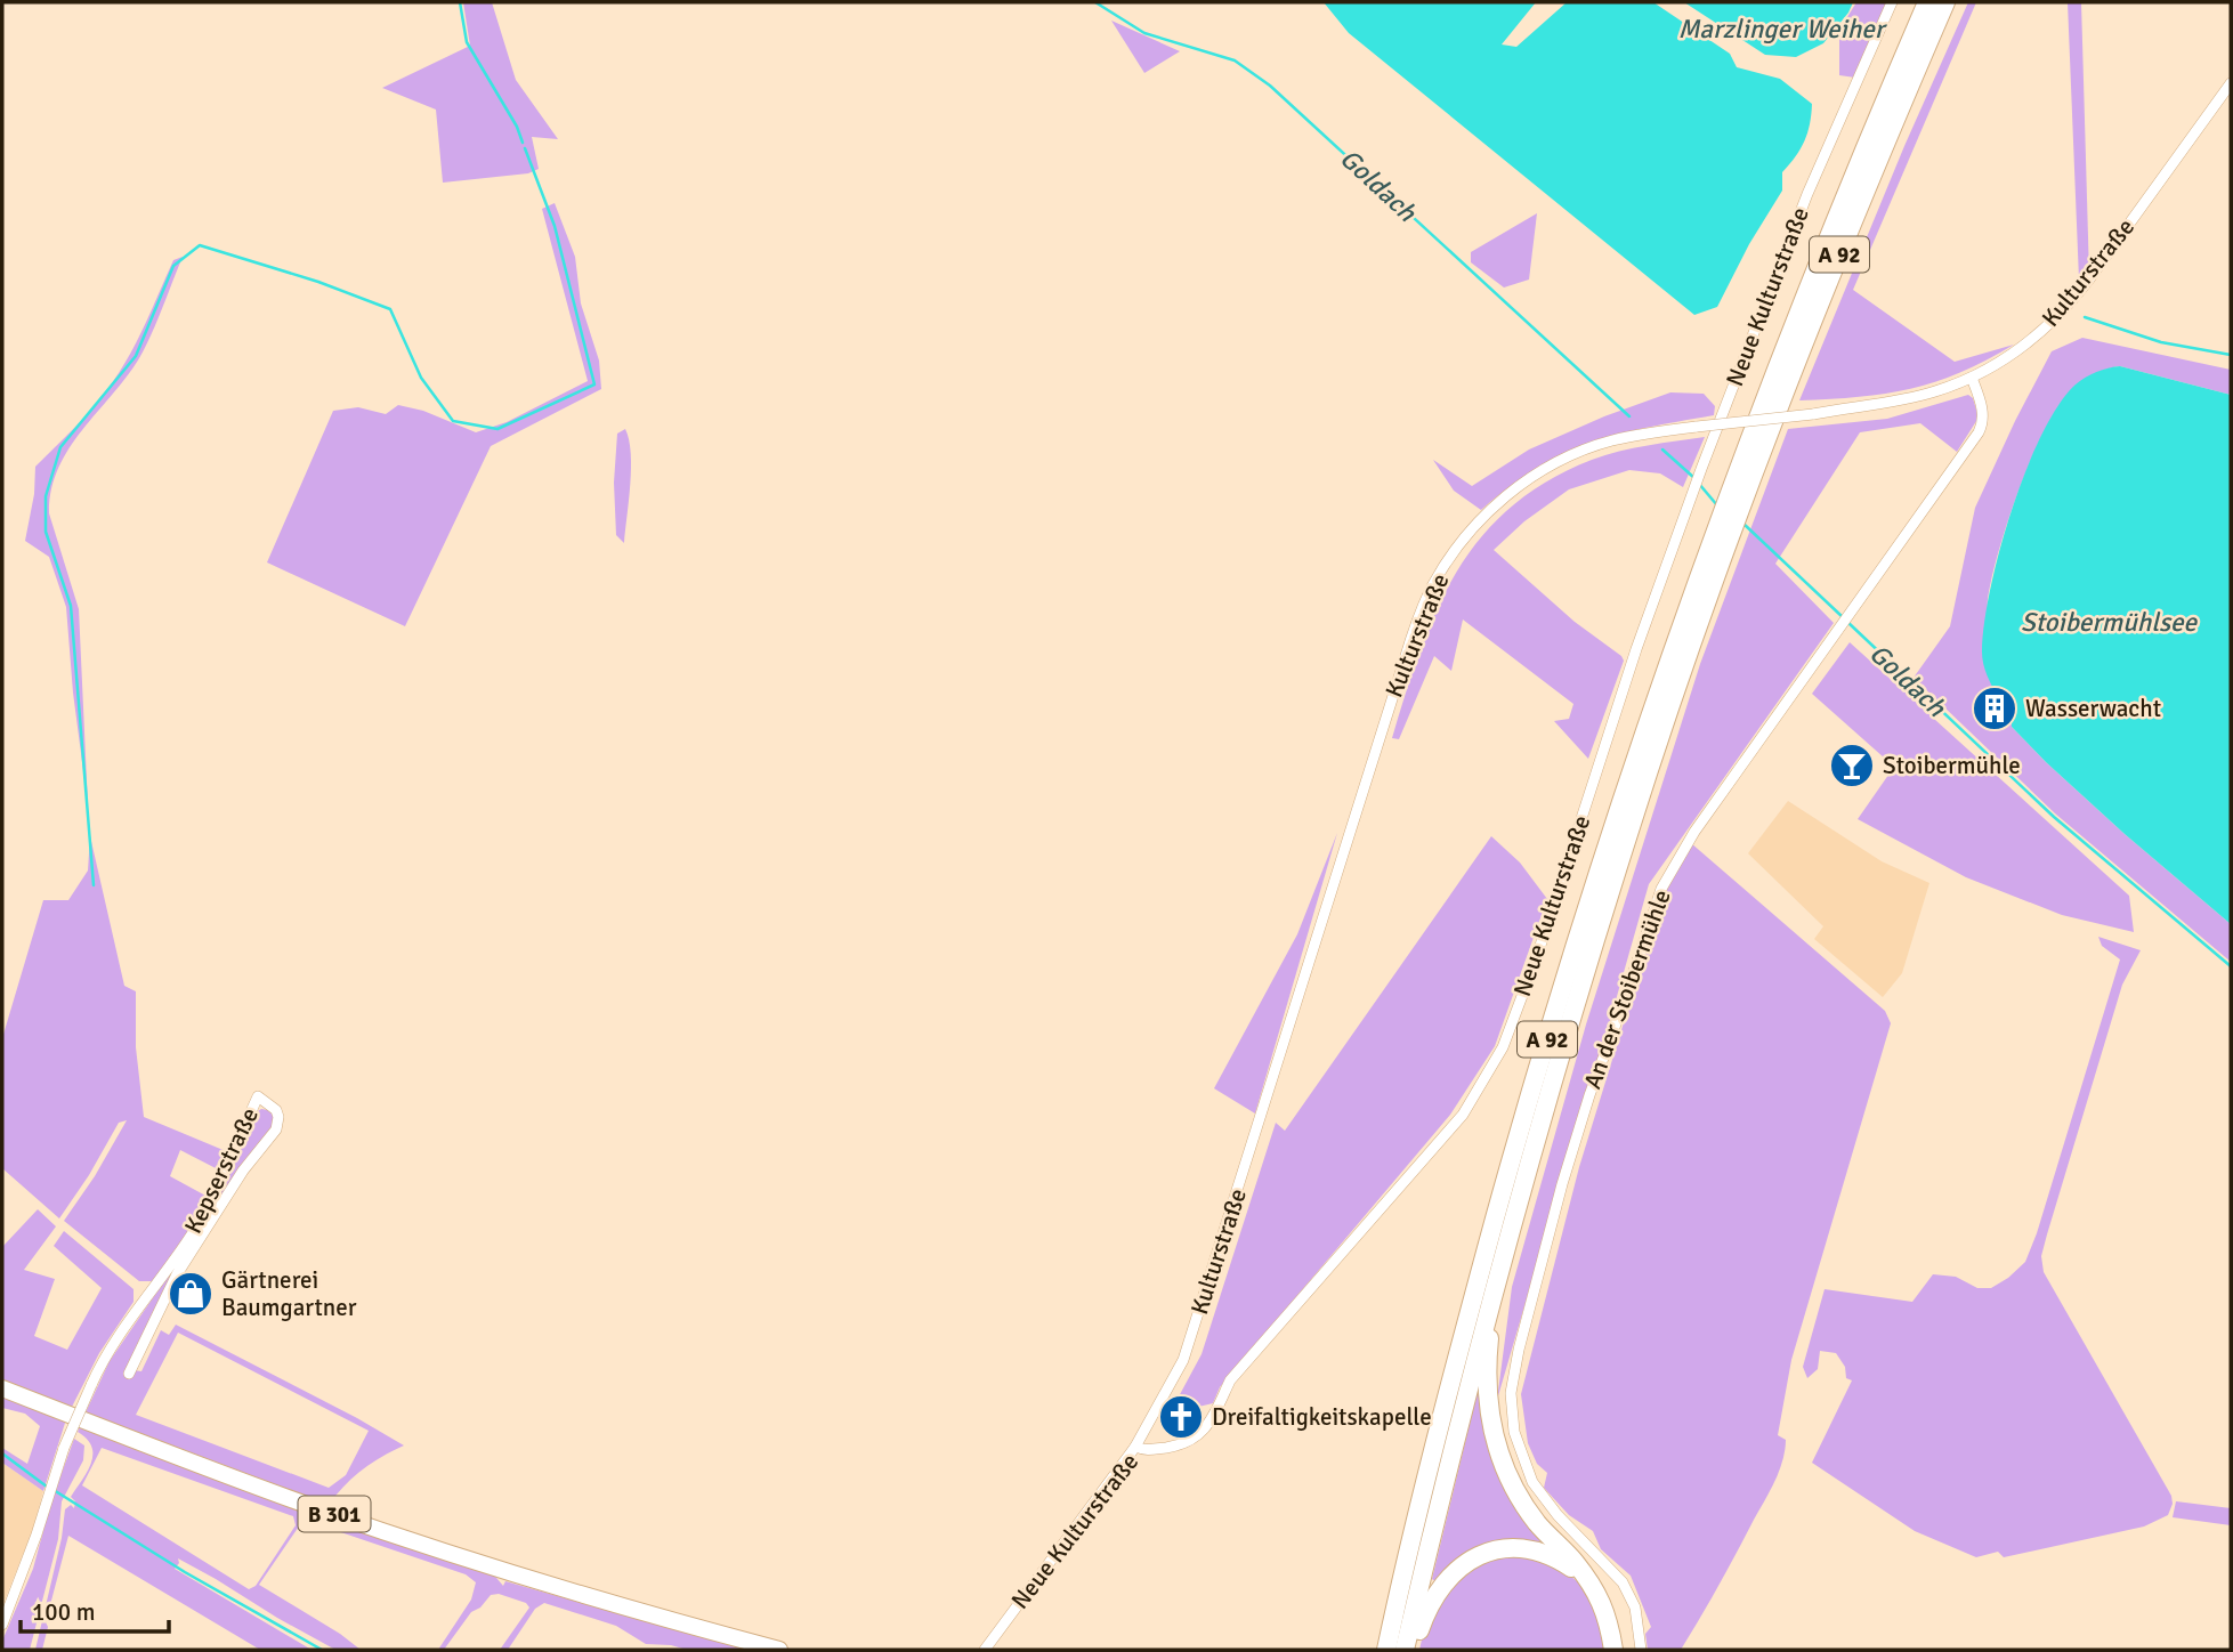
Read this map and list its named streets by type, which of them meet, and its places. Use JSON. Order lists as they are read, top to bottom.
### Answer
{
  "streets": {
    "highway": ["A 92"],
    "main road": ["B 301"],
    "street": [
      "Kulturstraße",
      "Neue Kulturstraße",
      "An der Stoibermühle",
      "Kepserstraße"
    ]
  },
  "crossings": [
    ["Kulturstraße", "Neue Kulturstraße"],
    ["Kulturstraße", "An der Stoibermühle"]
  ],
  "water": ["Marzlinger Weiher", "Goldach", "Stoibermühlsee"],
  "places": {
    "building": ["Wasserwacht"],
    "bar": ["Stoibermühle"],
    "shop": ["Gärtnerei Baumgartner"],
    "church": ["Dreifaltigkeitskapelle"]
  },
  "scale_bar": "100 m"
}
